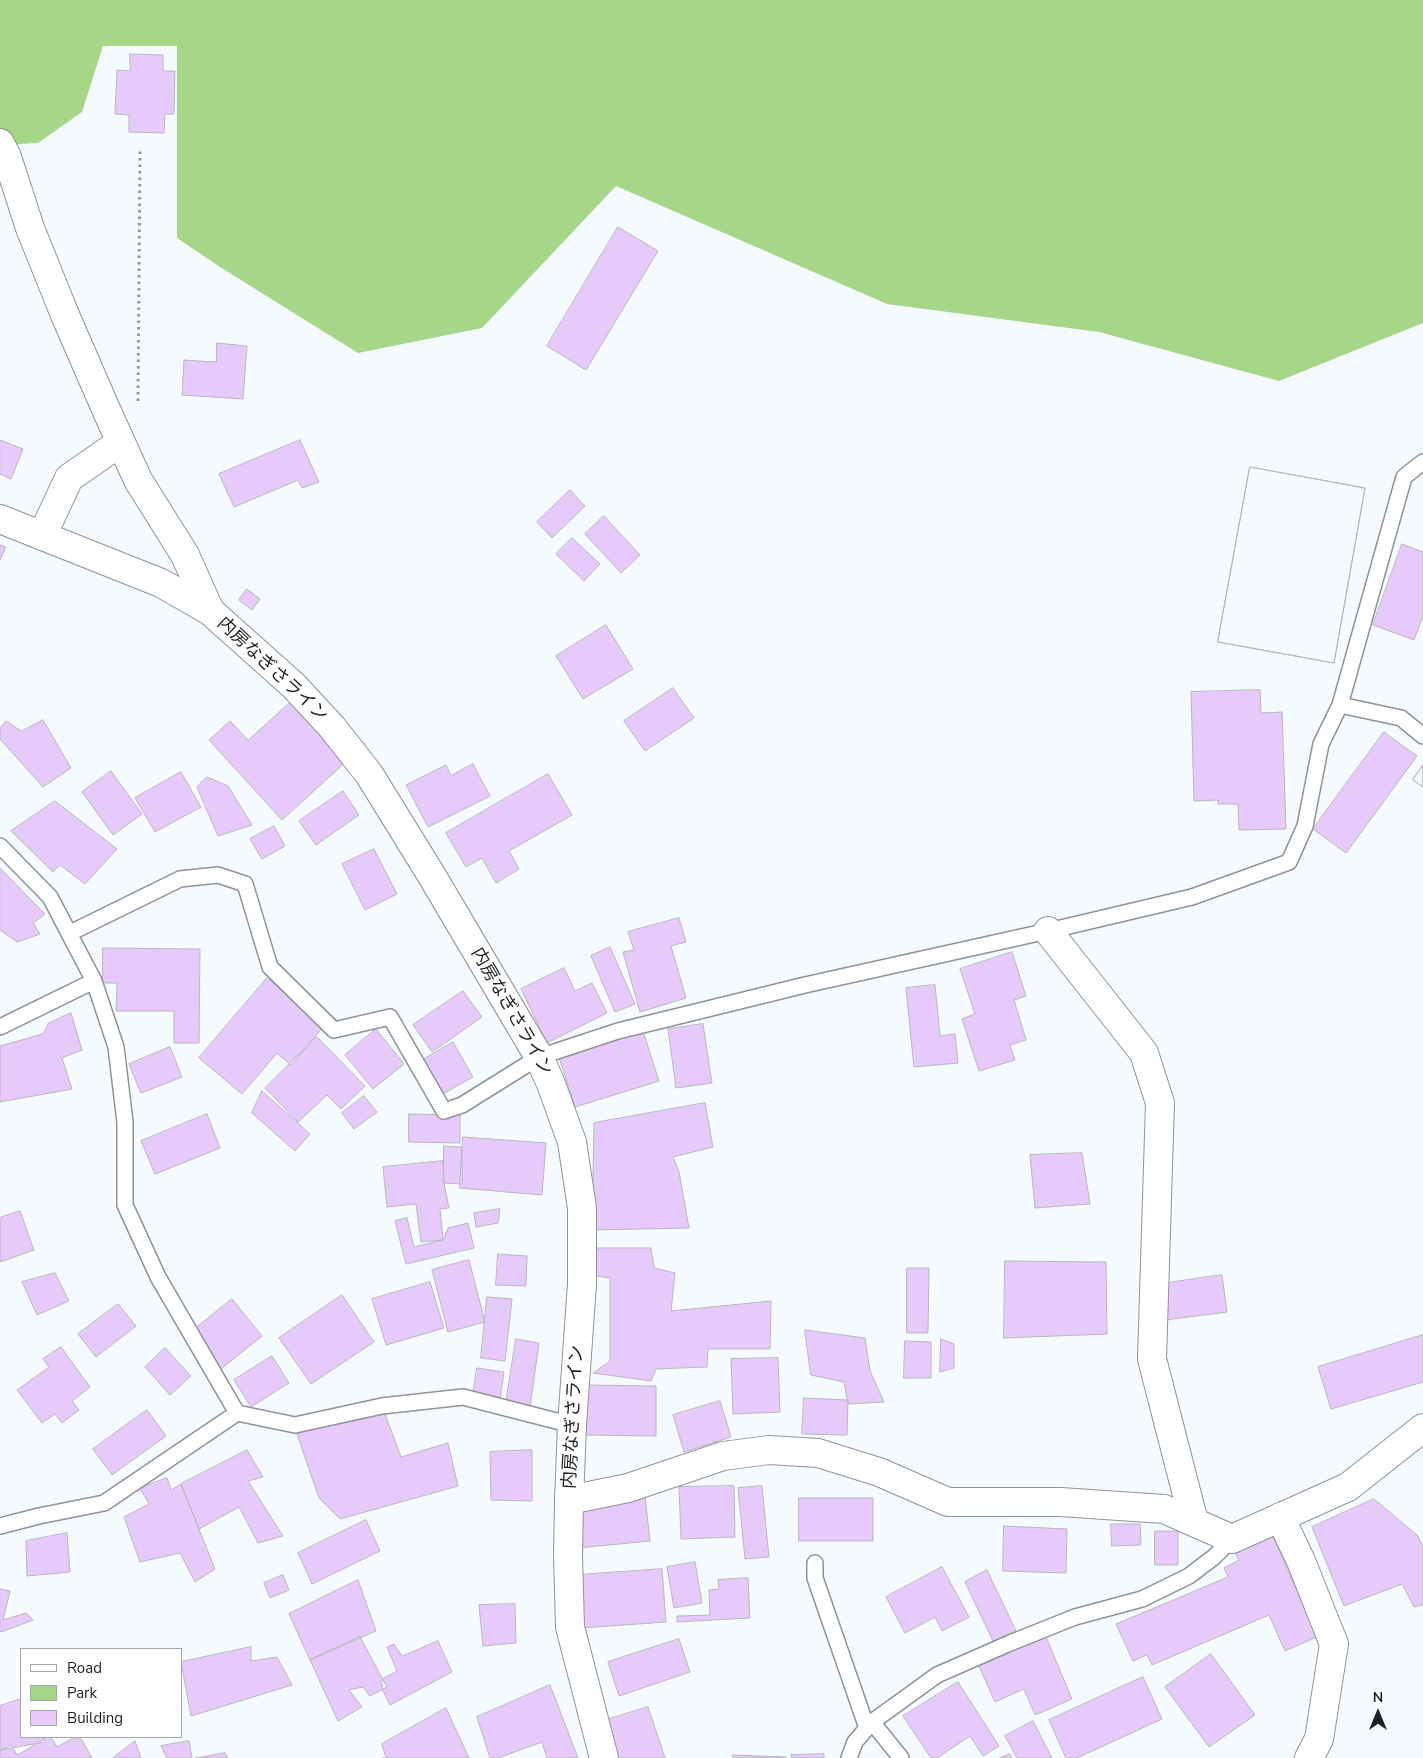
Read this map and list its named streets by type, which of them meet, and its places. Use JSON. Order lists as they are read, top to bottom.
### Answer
{
  "streets": {
    "main road": ["内房なぎさライン"]
  },
  "legend": ["Road", "Park", "Building"],
  "north": "top"
}
